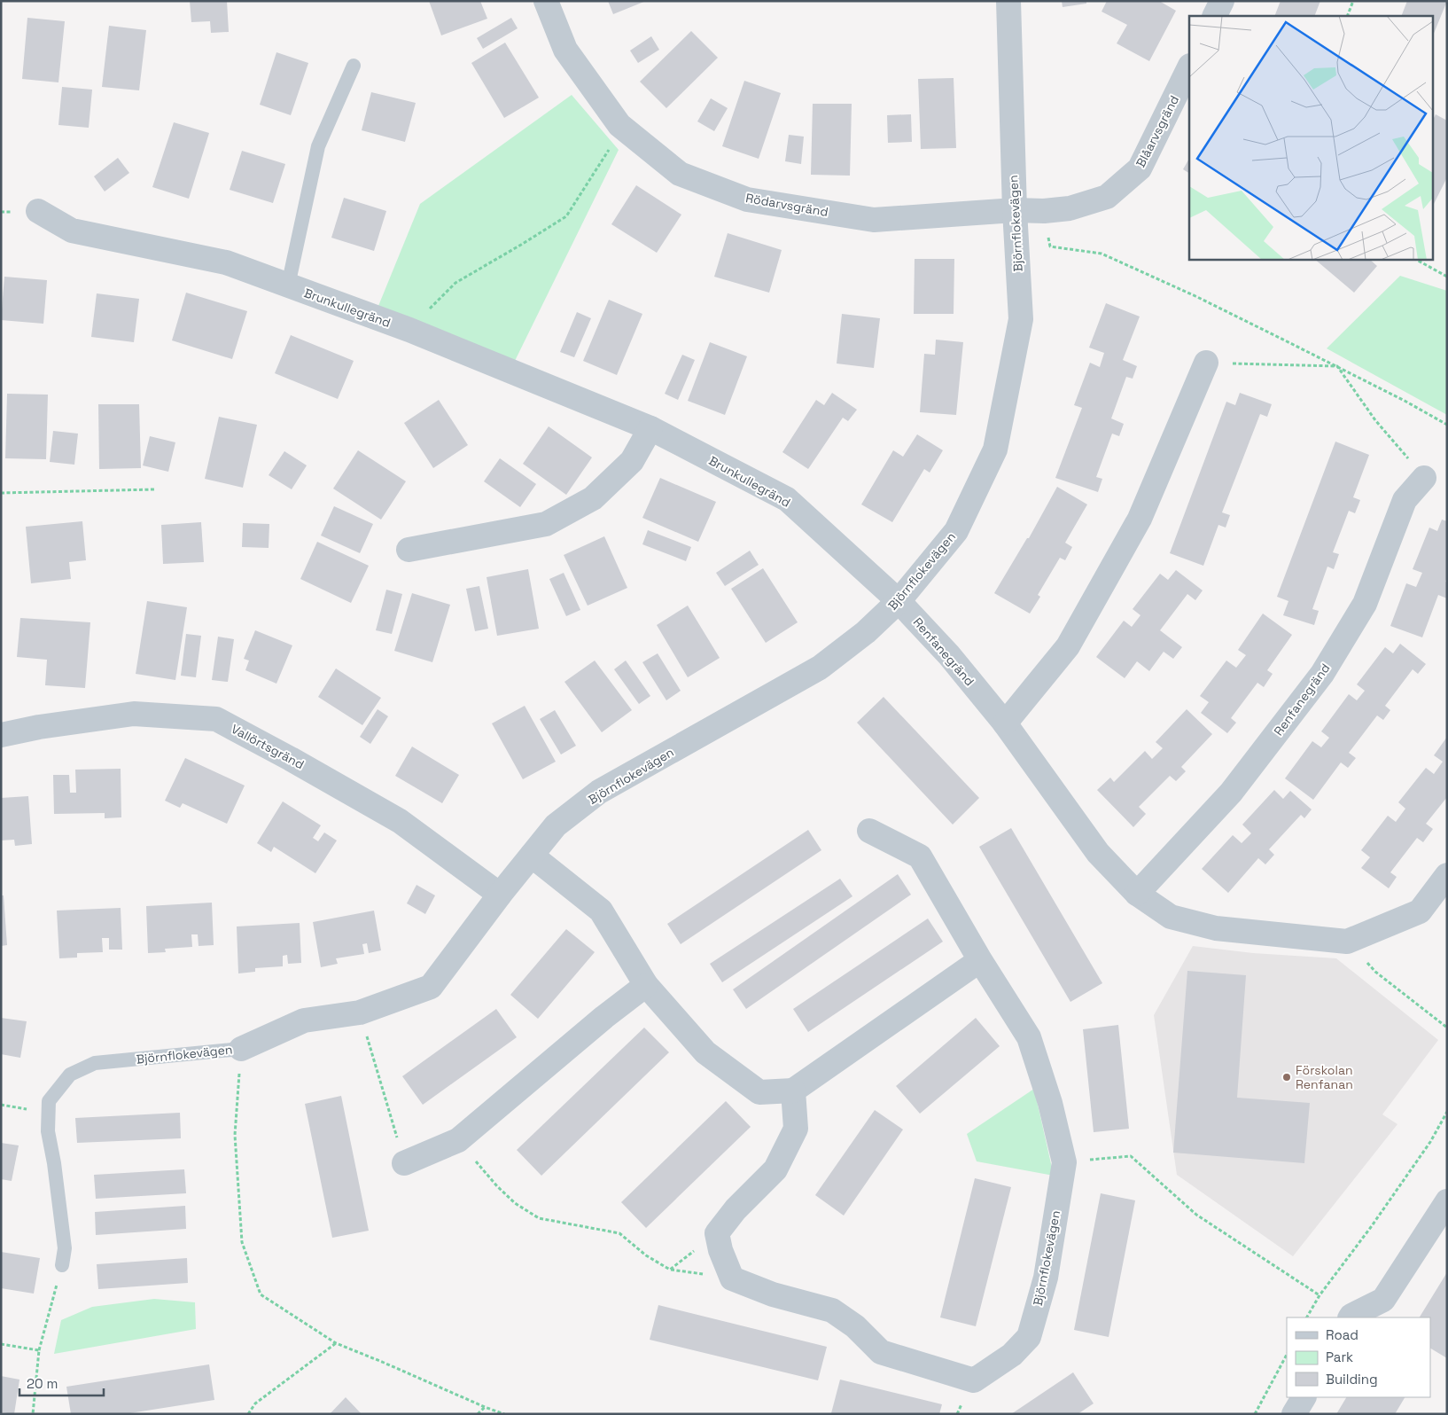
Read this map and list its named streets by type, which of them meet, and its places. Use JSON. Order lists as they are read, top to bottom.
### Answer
{
  "streets": {
    "street": [
      "Blåarvsgränd",
      "Rödarvsgränd",
      "Björnflokevägen",
      "Brunkullegränd",
      "Renfanegränd",
      "Vallörtsgränd"
    ]
  },
  "crossings": [
    ["Blåarvsgränd", "Rödarvsgränd"],
    ["Blåarvsgränd", "Björnflokevägen"],
    ["Rödarvsgränd", "Björnflokevägen"],
    ["Björnflokevägen", "Brunkullegränd"],
    ["Björnflokevägen", "Renfanegränd"],
    ["Björnflokevägen", "Vallörtsgränd"],
    ["Brunkullegränd", "Renfanegränd"]
  ],
  "places": ["Förskolan Renfanan"],
  "legend": ["Road", "Park", "Building"],
  "scale_bar": "20 m"
}
